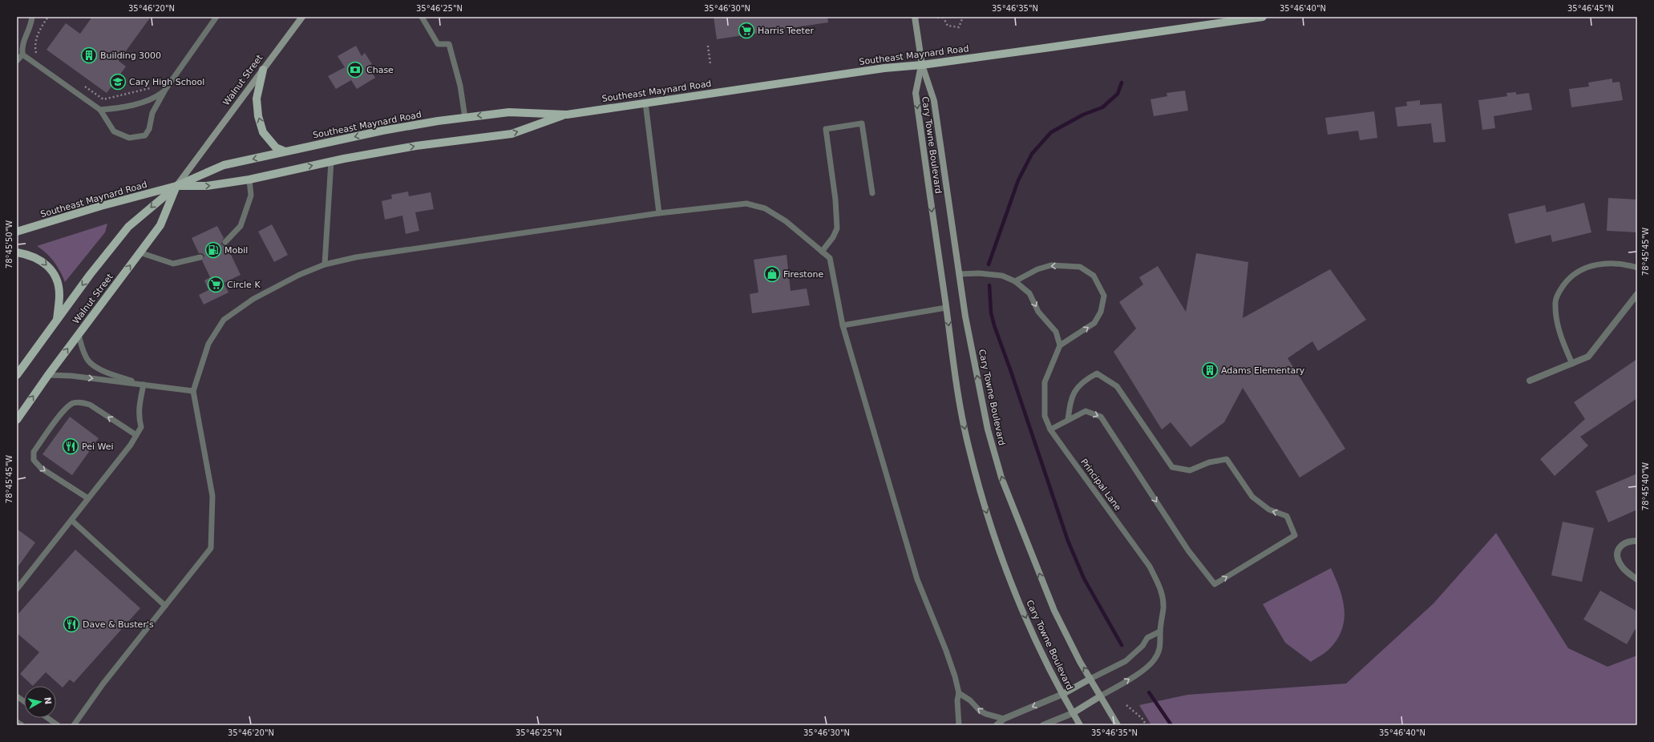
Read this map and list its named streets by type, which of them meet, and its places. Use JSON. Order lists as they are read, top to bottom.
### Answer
{
  "streets": {
    "main road": ["Southeast Maynard Road", "Walnut Street", "Cary Towne Boulevard"],
    "lane": ["Principal Lane"]
  },
  "crossings": [
    ["Southeast Maynard Road", "Walnut Street"],
    ["Southeast Maynard Road", "Cary Towne Boulevard"],
    ["Cary Towne Boulevard", "Principal Lane"]
  ],
  "places": {
    "supermarket": ["Harris Teeter", "Circle K"],
    "building": ["Building 3000", "Adams Elementary"],
    "bank": ["Chase"],
    "school or university": ["Cary High School"],
    "fuel station": ["Mobil"],
    "shop": ["Firestone"],
    "restaurant": ["Pei Wei", "Dave & Buster's"]
  },
  "north": "right",
  "coordinates": [
    "35°46'20\"N",
    "35°46'25\"N",
    "35°46'30\"N",
    "35°46'35\"N",
    "35°46'40\"N",
    "35°46'45\"N",
    "78°45'50\"W",
    "78°45'45\"W",
    "78°45'40\"W"
  ]
}
